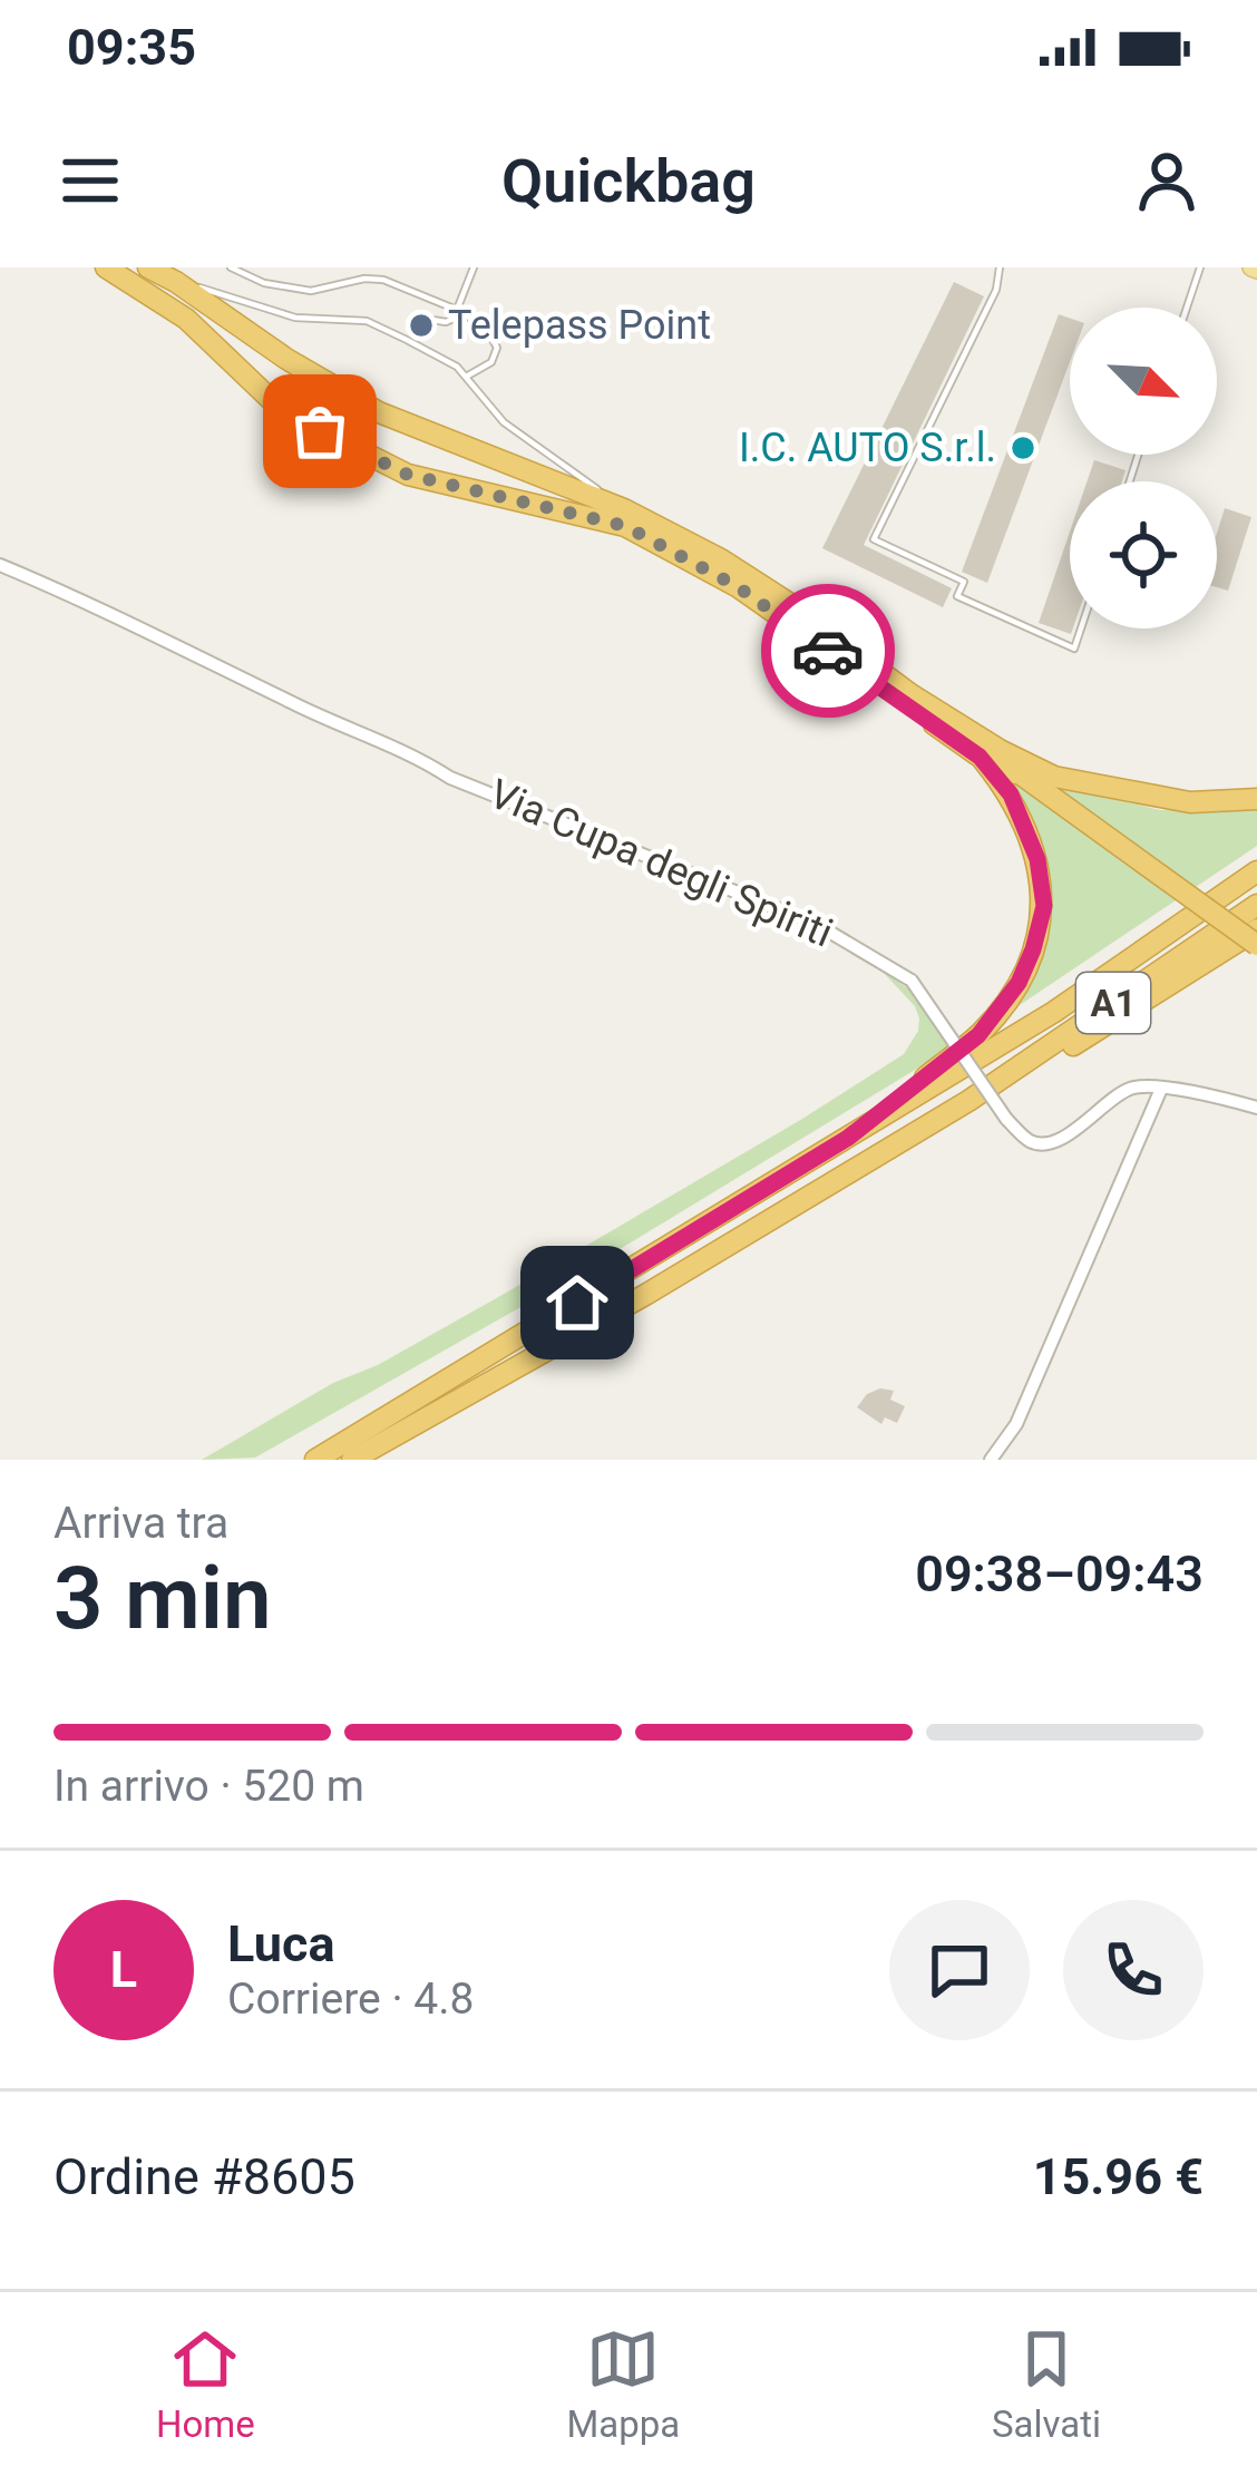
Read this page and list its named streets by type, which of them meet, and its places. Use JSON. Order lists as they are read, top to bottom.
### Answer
{
  "streets": {
    "highway": ["A1"],
    "street": ["Via Cupa degli Spiriti"]
  },
  "places": ["Telepass Point", "I.C. AUTO S.r.l."],
  "north": "bottom right",
  "page": {
    "status": "09:35",
    "header": "Quickbag",
    "heading": ["3 min", "Arriva tra", "09:38–09:43"],
    "panel": [
      "Luca",
      "Corriere · 4.8",
      "Ordine #8605",
      "15.96 €"
    ],
    "bar": "In arrivo · 520 m",
    "round": "L",
    "tabs": ["Home", "Mappa", "Salvati"]
  }
}
